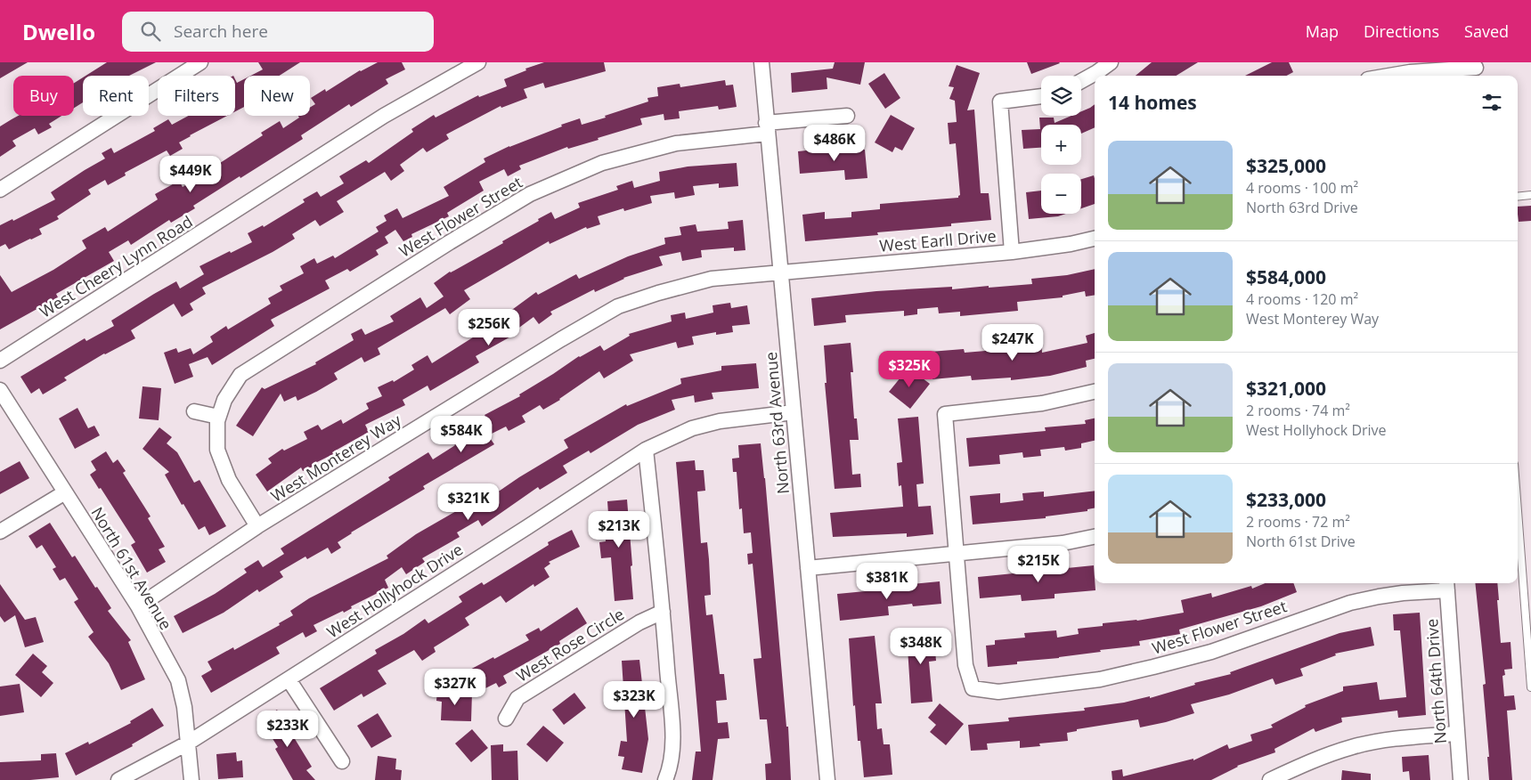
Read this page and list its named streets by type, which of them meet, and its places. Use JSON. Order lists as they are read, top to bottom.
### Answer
{
  "streets": {
    "street": [
      "West Flower Street",
      "West Earll Drive",
      "West Cheery Lynn Road",
      "North 63rd Avenue",
      "West Monterey Way",
      "North 61st Avenue",
      "West Hollyhock Drive",
      "West Rose Circle",
      "North 64th Drive"
    ]
  },
  "crossings": [
    ["West Flower Street", "North 63rd Avenue"],
    ["West Flower Street", "West Monterey Way"],
    ["West Flower Street", "North 64th Drive"],
    ["West Earll Drive", "North 63rd Avenue"],
    ["West Earll Drive", "West Monterey Way"],
    ["North 63rd Avenue", "West Monterey Way"],
    ["North 63rd Avenue", "West Hollyhock Drive"],
    ["West Monterey Way", "North 61st Avenue"],
    ["North 61st Avenue", "West Hollyhock Drive"]
  ],
  "page": {
    "header": "Dwello",
    "search": "Search here",
    "nav": ["Map", "Directions", "Saved"],
    "map_buttons": ["+", "−"],
    "chip": [
      "Buy",
      "Rent",
      "Filters",
      "New"
    ],
    "heading": "14 homes",
    "price": [
      "$486K",
      "$449K",
      "$256K",
      "$247K",
      "$325K",
      "$584K",
      "$321K",
      "$213K",
      "$215K",
      "$381K",
      "$348K",
      "$327K",
      "$323K",
      "$233K"
    ],
    "list": [
      {
        "name": "$325,000",
        "note": "4 rooms · 100 m² · North 63rd Drive"
      },
      {
        "name": "$584,000",
        "note": "4 rooms · 120 m² · West Monterey Way"
      },
      {
        "name": "$321,000",
        "note": "2 rooms · 74 m² · West Hollyhock Drive"
      },
      {
        "name": "$233,000",
        "note": "2 rooms · 72 m² · North 61st Drive"
      }
    ]
  }
}
